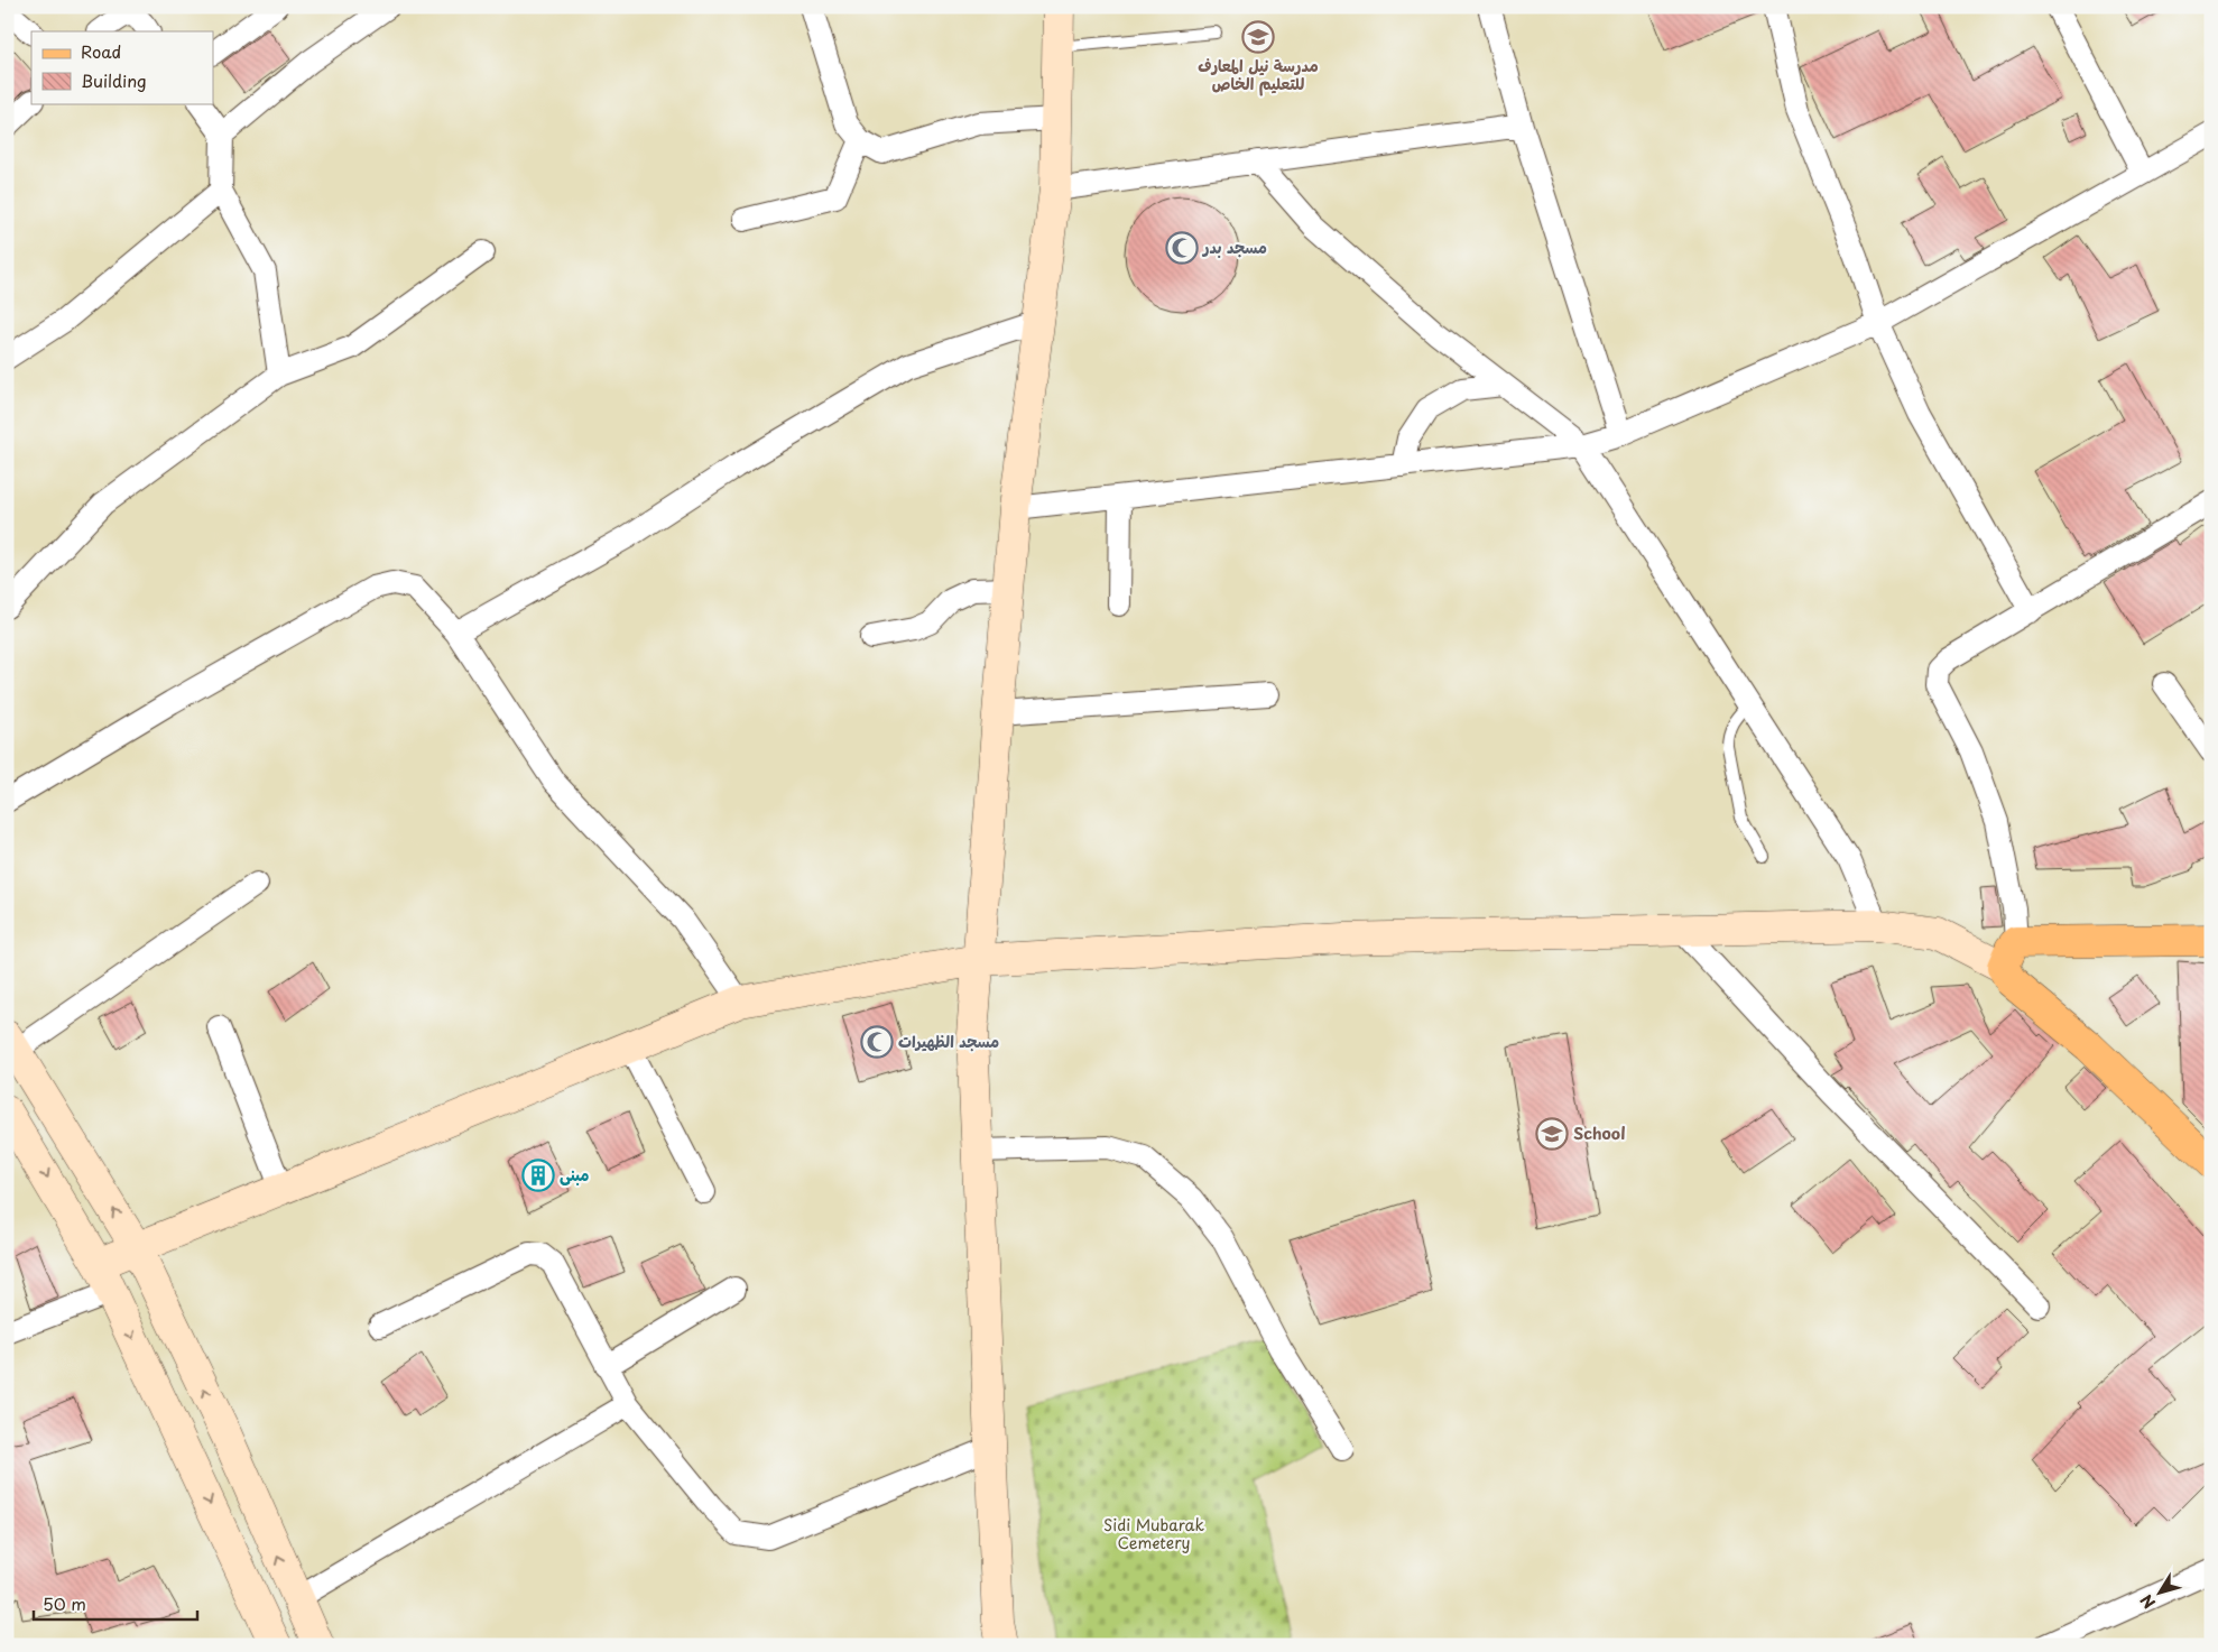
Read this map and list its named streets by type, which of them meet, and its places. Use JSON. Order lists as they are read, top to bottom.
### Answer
{
  "parks": ["Sidi Mubarak Cemetery"],
  "places": {
    "school or university": ["مدرسة نيل المعارف للتعليم الخاص", "School"],
    "mosque": ["مسجد بدر", "مسجد الظهيرات"],
    "building": ["مبنى"]
  },
  "legend": ["Road", "Building"],
  "scale_bar": "50 m",
  "north": "bottom left"
}
